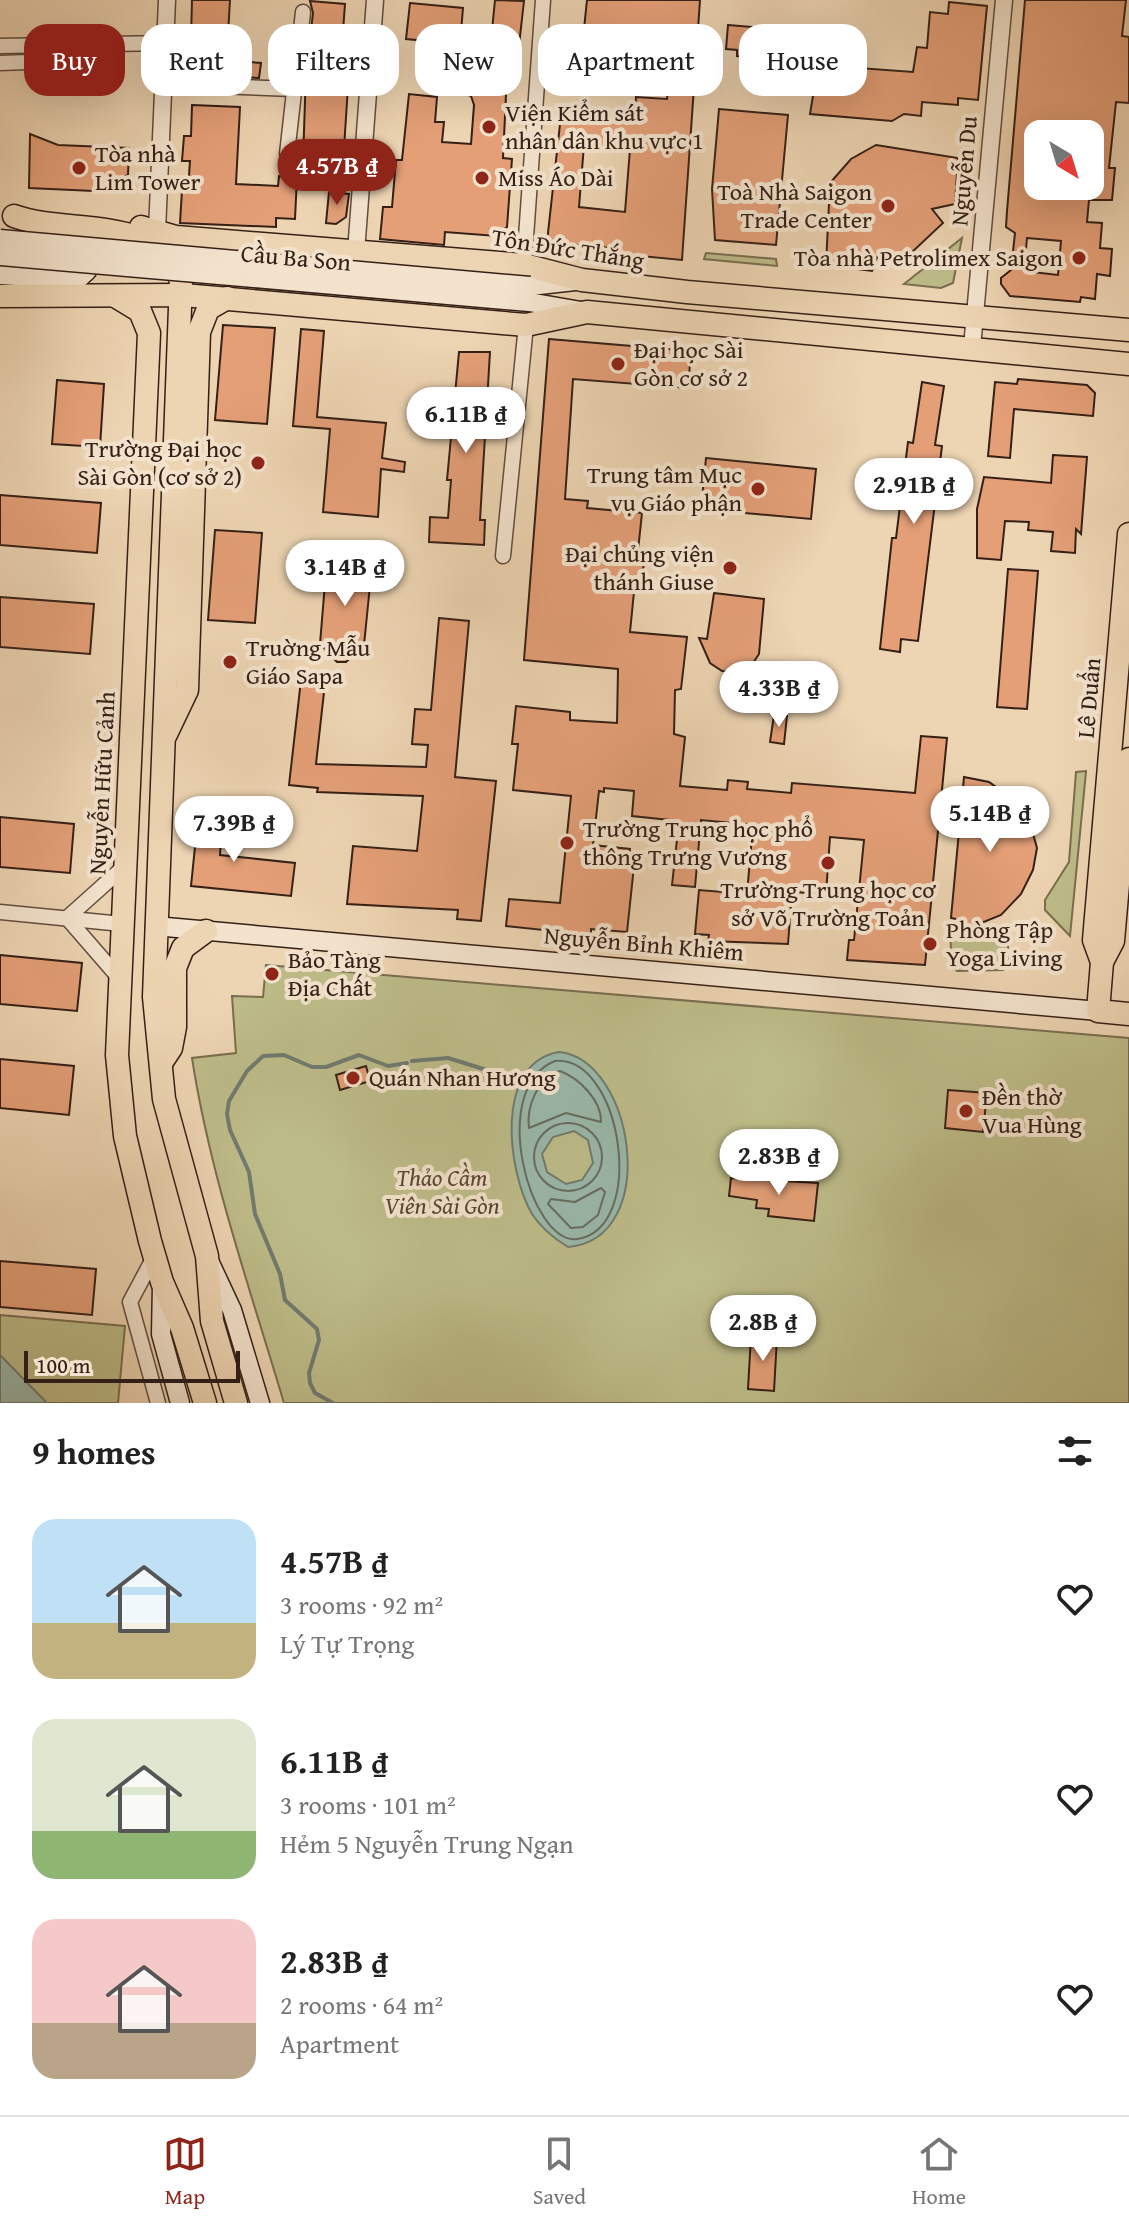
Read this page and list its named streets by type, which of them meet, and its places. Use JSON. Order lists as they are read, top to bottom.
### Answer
{
  "streets": {
    "main road": [
      "Tôn Đức Thắng",
      "Cầu Ba Son",
      "Lê Duẩn",
      "Nguyễn Hữu Cảnh",
      "Nguyễn Bỉnh Khiêm"
    ],
    "street": ["Nguyễn Du"]
  },
  "crossings": [
    ["Nguyễn Du", "Tôn Đức Thắng"],
    ["Tôn Đức Thắng", "Cầu Ba Son"],
    ["Lê Duẩn", "Nguyễn Bỉnh Khiêm"]
  ],
  "parks": ["Thảo Cầm Viên Sài Gòn"],
  "places": [
    "Viện Kiểm sát nhân dân khu vực 1",
    "Tòa nhà Lim Tower",
    "Miss Áo Dài",
    "Toà Nhà Saigon Trade Center",
    "Tòa nhà Petrolimex Saigon",
    "Đại học Sài Gòn cơ sở 2",
    "Trường Đại học Sài Gòn (cơ sở 2)",
    "Trung tâm Mục vụ Giáo phận",
    "Đại chủng viện thánh Giuse",
    "Truờng Mẫu Giáo Sapa",
    "Trường Trung học phổ thông Trưng Vương",
    "Trường Trung học cơ sở Võ Trường Toản",
    "Phòng Tập Yoga Living",
    "Bảo Tàng Địa Chất",
    "Quán Nhan Hương",
    "Đền thờ Vua Hùng"
  ],
  "scale_bar": "100 m",
  "north": "bottom right",
  "page": {
    "chip": [
      "Buy",
      "Rent",
      "Filters",
      "New",
      "Apartment",
      "House"
    ],
    "price": [
      "4.57B ₫",
      "6.11B ₫",
      "2.91B ₫",
      "3.14B ₫",
      "4.33B ₫",
      "5.14B ₫",
      "7.39B ₫",
      "2.83B ₫",
      "2.8B ₫"
    ],
    "scale": "100 m",
    "heading": "9 homes",
    "list": [
      {
        "name": "4.57B ₫",
        "note": "3 rooms · 92 m² · Lý Tự Trọng"
      },
      {
        "name": "6.11B ₫",
        "note": "3 rooms · 101 m² · Hẻm 5 Nguyễn Trung Ngạn"
      },
      {
        "name": "2.83B ₫",
        "note": "2 rooms · 64 m² · Apartment"
      }
    ],
    "tabs": ["Map", "Saved", "Home"]
  }
}
